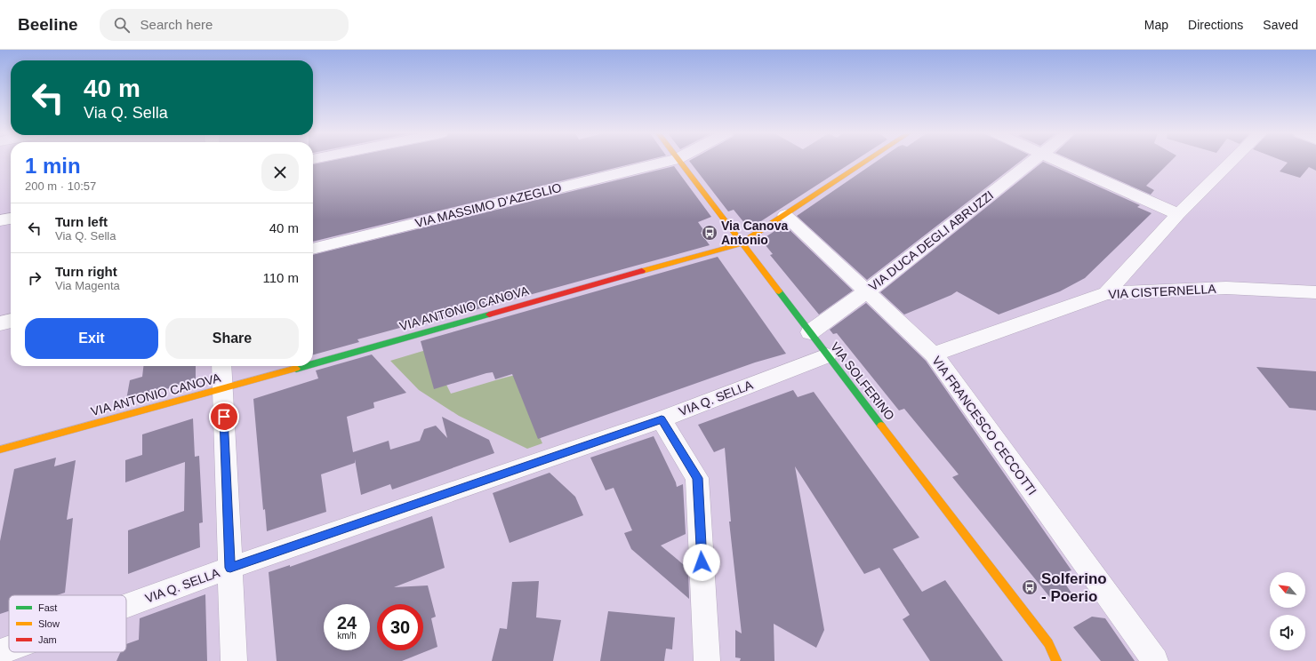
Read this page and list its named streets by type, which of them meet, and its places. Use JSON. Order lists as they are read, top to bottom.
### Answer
{
  "streets": {
    "street": [
      "VIA MASSIMO D'AZEGLIO",
      "VIA DUCA DEGLI ABRUZZI",
      "VIA CISTERNELLA",
      "VIA ANTONIO CANOVA",
      "VIA SOLFERINO",
      "VIA Q. SELLA",
      "VIA FRANCESCO CECCOTTI"
    ]
  },
  "crossings": [
    ["VIA DUCA DEGLI ABRUZZI", "VIA SOLFERINO"],
    ["VIA DUCA DEGLI ABRUZZI", "VIA FRANCESCO CECCOTTI"],
    ["VIA CISTERNELLA", "VIA FRANCESCO CECCOTTI"],
    ["VIA ANTONIO CANOVA", "VIA SOLFERINO"],
    ["VIA ANTONIO CANOVA", "VIA FRANCESCO CECCOTTI"],
    ["VIA SOLFERINO", "VIA Q. SELLA"]
  ],
  "places": {
    "bus stop": ["Via Canova Antonio", "Solferino - Poerio"]
  },
  "legend": ["Fast", "Slow", "Jam"],
  "north": "top left",
  "page": {
    "header": "Beeline",
    "search": "Search here",
    "nav": ["Map", "Directions", "Saved"],
    "turn": ["40 m", "Via Q. Sella"],
    "heading": ["1 min", "200 m · 10:57"],
    "list": [
      {
        "name": "Turn left",
        "note": "Via Q. Sella",
        "value": "40 m"
      },
      {
        "name": "Turn right",
        "note": "Via Magenta",
        "value": "110 m"
      }
    ],
    "buttons": ["Exit", "Share"],
    "speed": "24 km/h",
    "limit": "30"
  }
}
